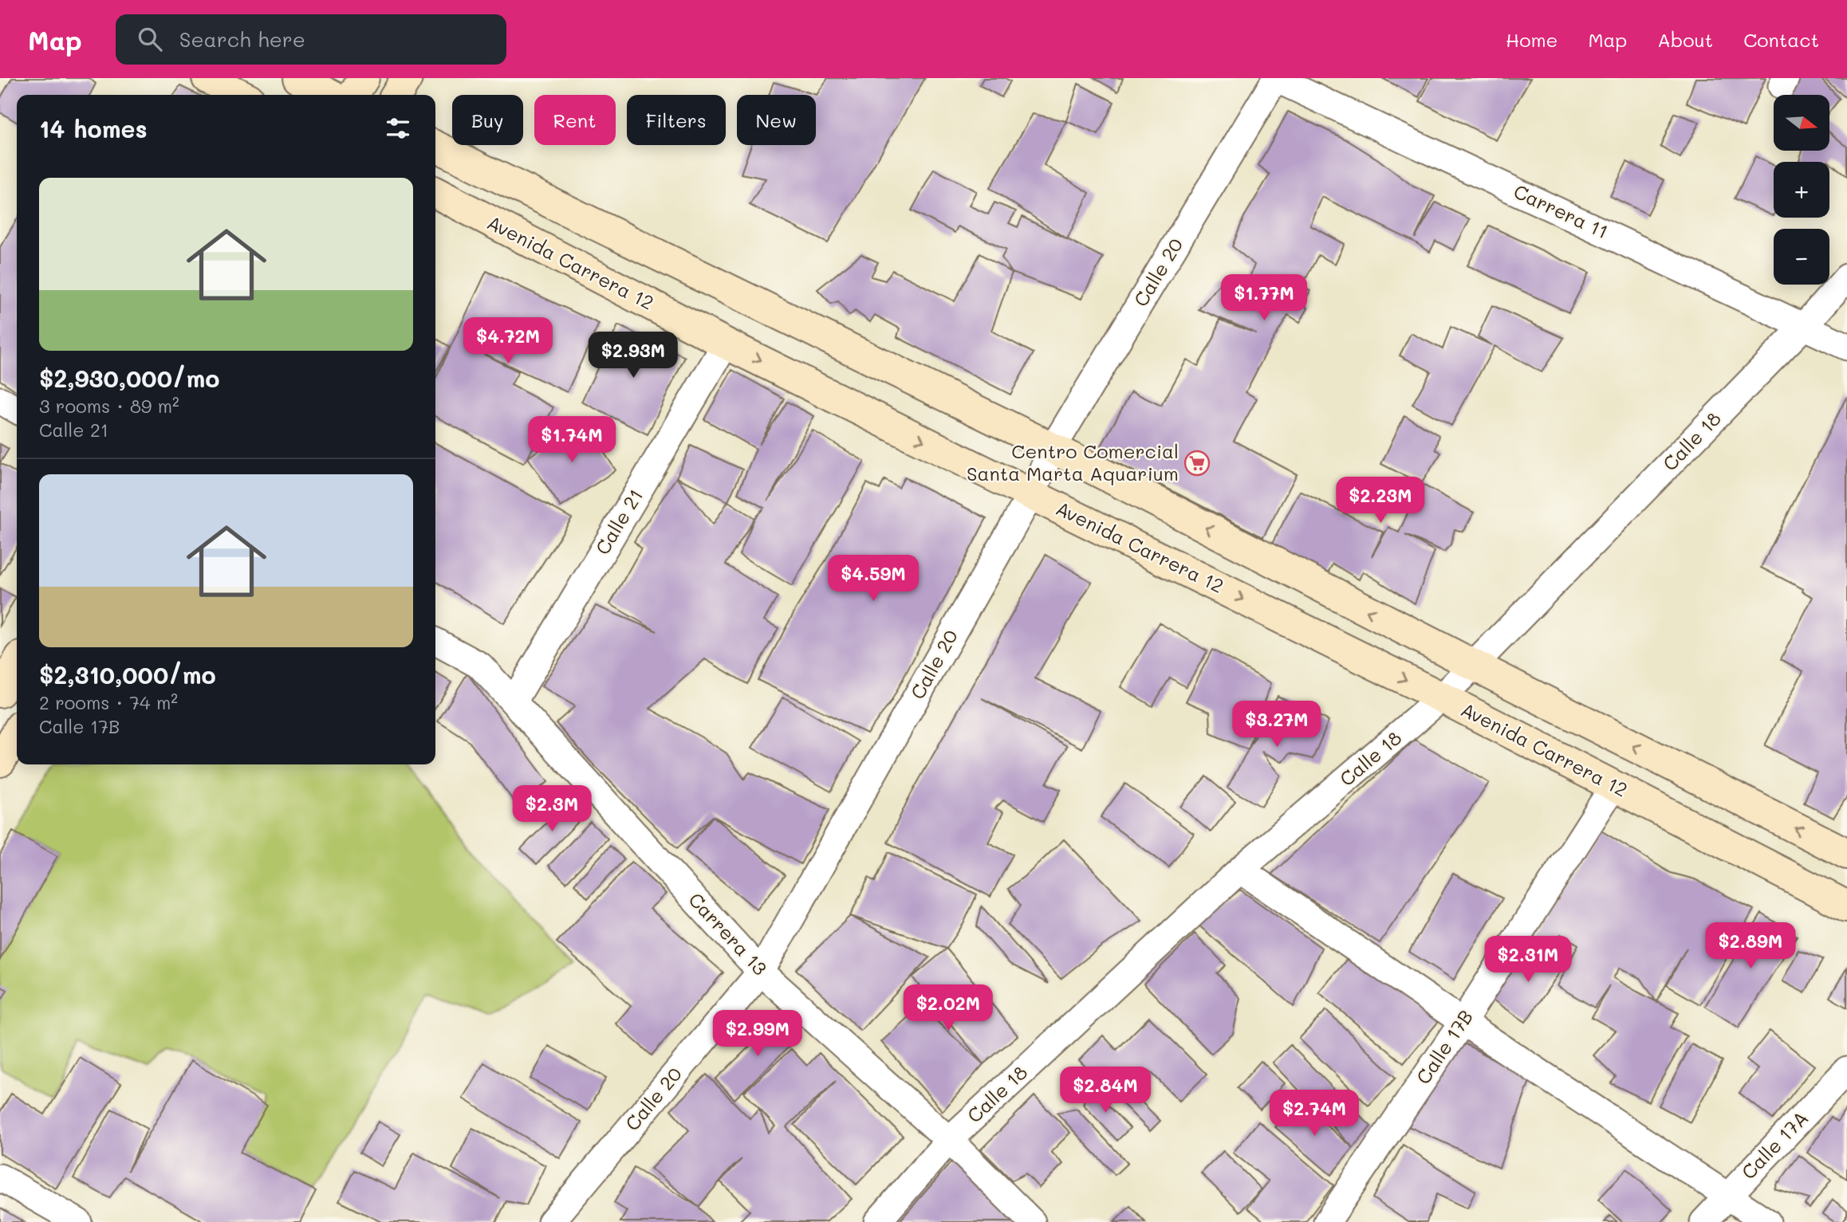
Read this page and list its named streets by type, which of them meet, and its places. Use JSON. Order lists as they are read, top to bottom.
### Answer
{
  "streets": {
    "street": [
      "Carrera 11",
      "Avenida Carrera 12",
      "Calle 20",
      "Calle 18",
      "Calle 21",
      "Carrera 13",
      "Calle 17B",
      "Calle 17A"
    ]
  },
  "crossings": [
    ["Carrera 11", "Calle 20"],
    ["Carrera 11", "Calle 18"],
    ["Avenida Carrera 12", "Calle 20"],
    ["Avenida Carrera 12", "Calle 18"],
    ["Avenida Carrera 12", "Calle 21"],
    ["Avenida Carrera 12", "Calle 17B"],
    ["Calle 20", "Carrera 13"],
    ["Calle 18", "Carrera 13"],
    ["Calle 21", "Carrera 13"]
  ],
  "places": {
    "supermarket": ["Centro Comercial Santa Marta Aquarium"]
  },
  "north": "right",
  "page": {
    "header": "Map",
    "search": "Search here",
    "nav": [
      "Home",
      "Map",
      "About",
      "Contact"
    ],
    "map_buttons": ["+", "−"],
    "chip": [
      "Buy",
      "Rent",
      "Filters",
      "New"
    ],
    "heading": "14 homes",
    "list": [
      {
        "name": "$2,930,000/mo",
        "note": "3 rooms · 89 m² · Calle 21"
      },
      {
        "name": "$2,310,000/mo",
        "note": "2 rooms · 74 m² · Calle 17B"
      }
    ],
    "price": [
      "$1.77M",
      "$4.72M",
      "$2.93M",
      "$1.74M",
      "$2.23M",
      "$4.59M",
      "$3.27M",
      "$2.3M",
      "$2.89M",
      "$2.31M",
      "$2.02M",
      "$2.99M",
      "$2.84M",
      "$2.74M"
    ]
  }
}
